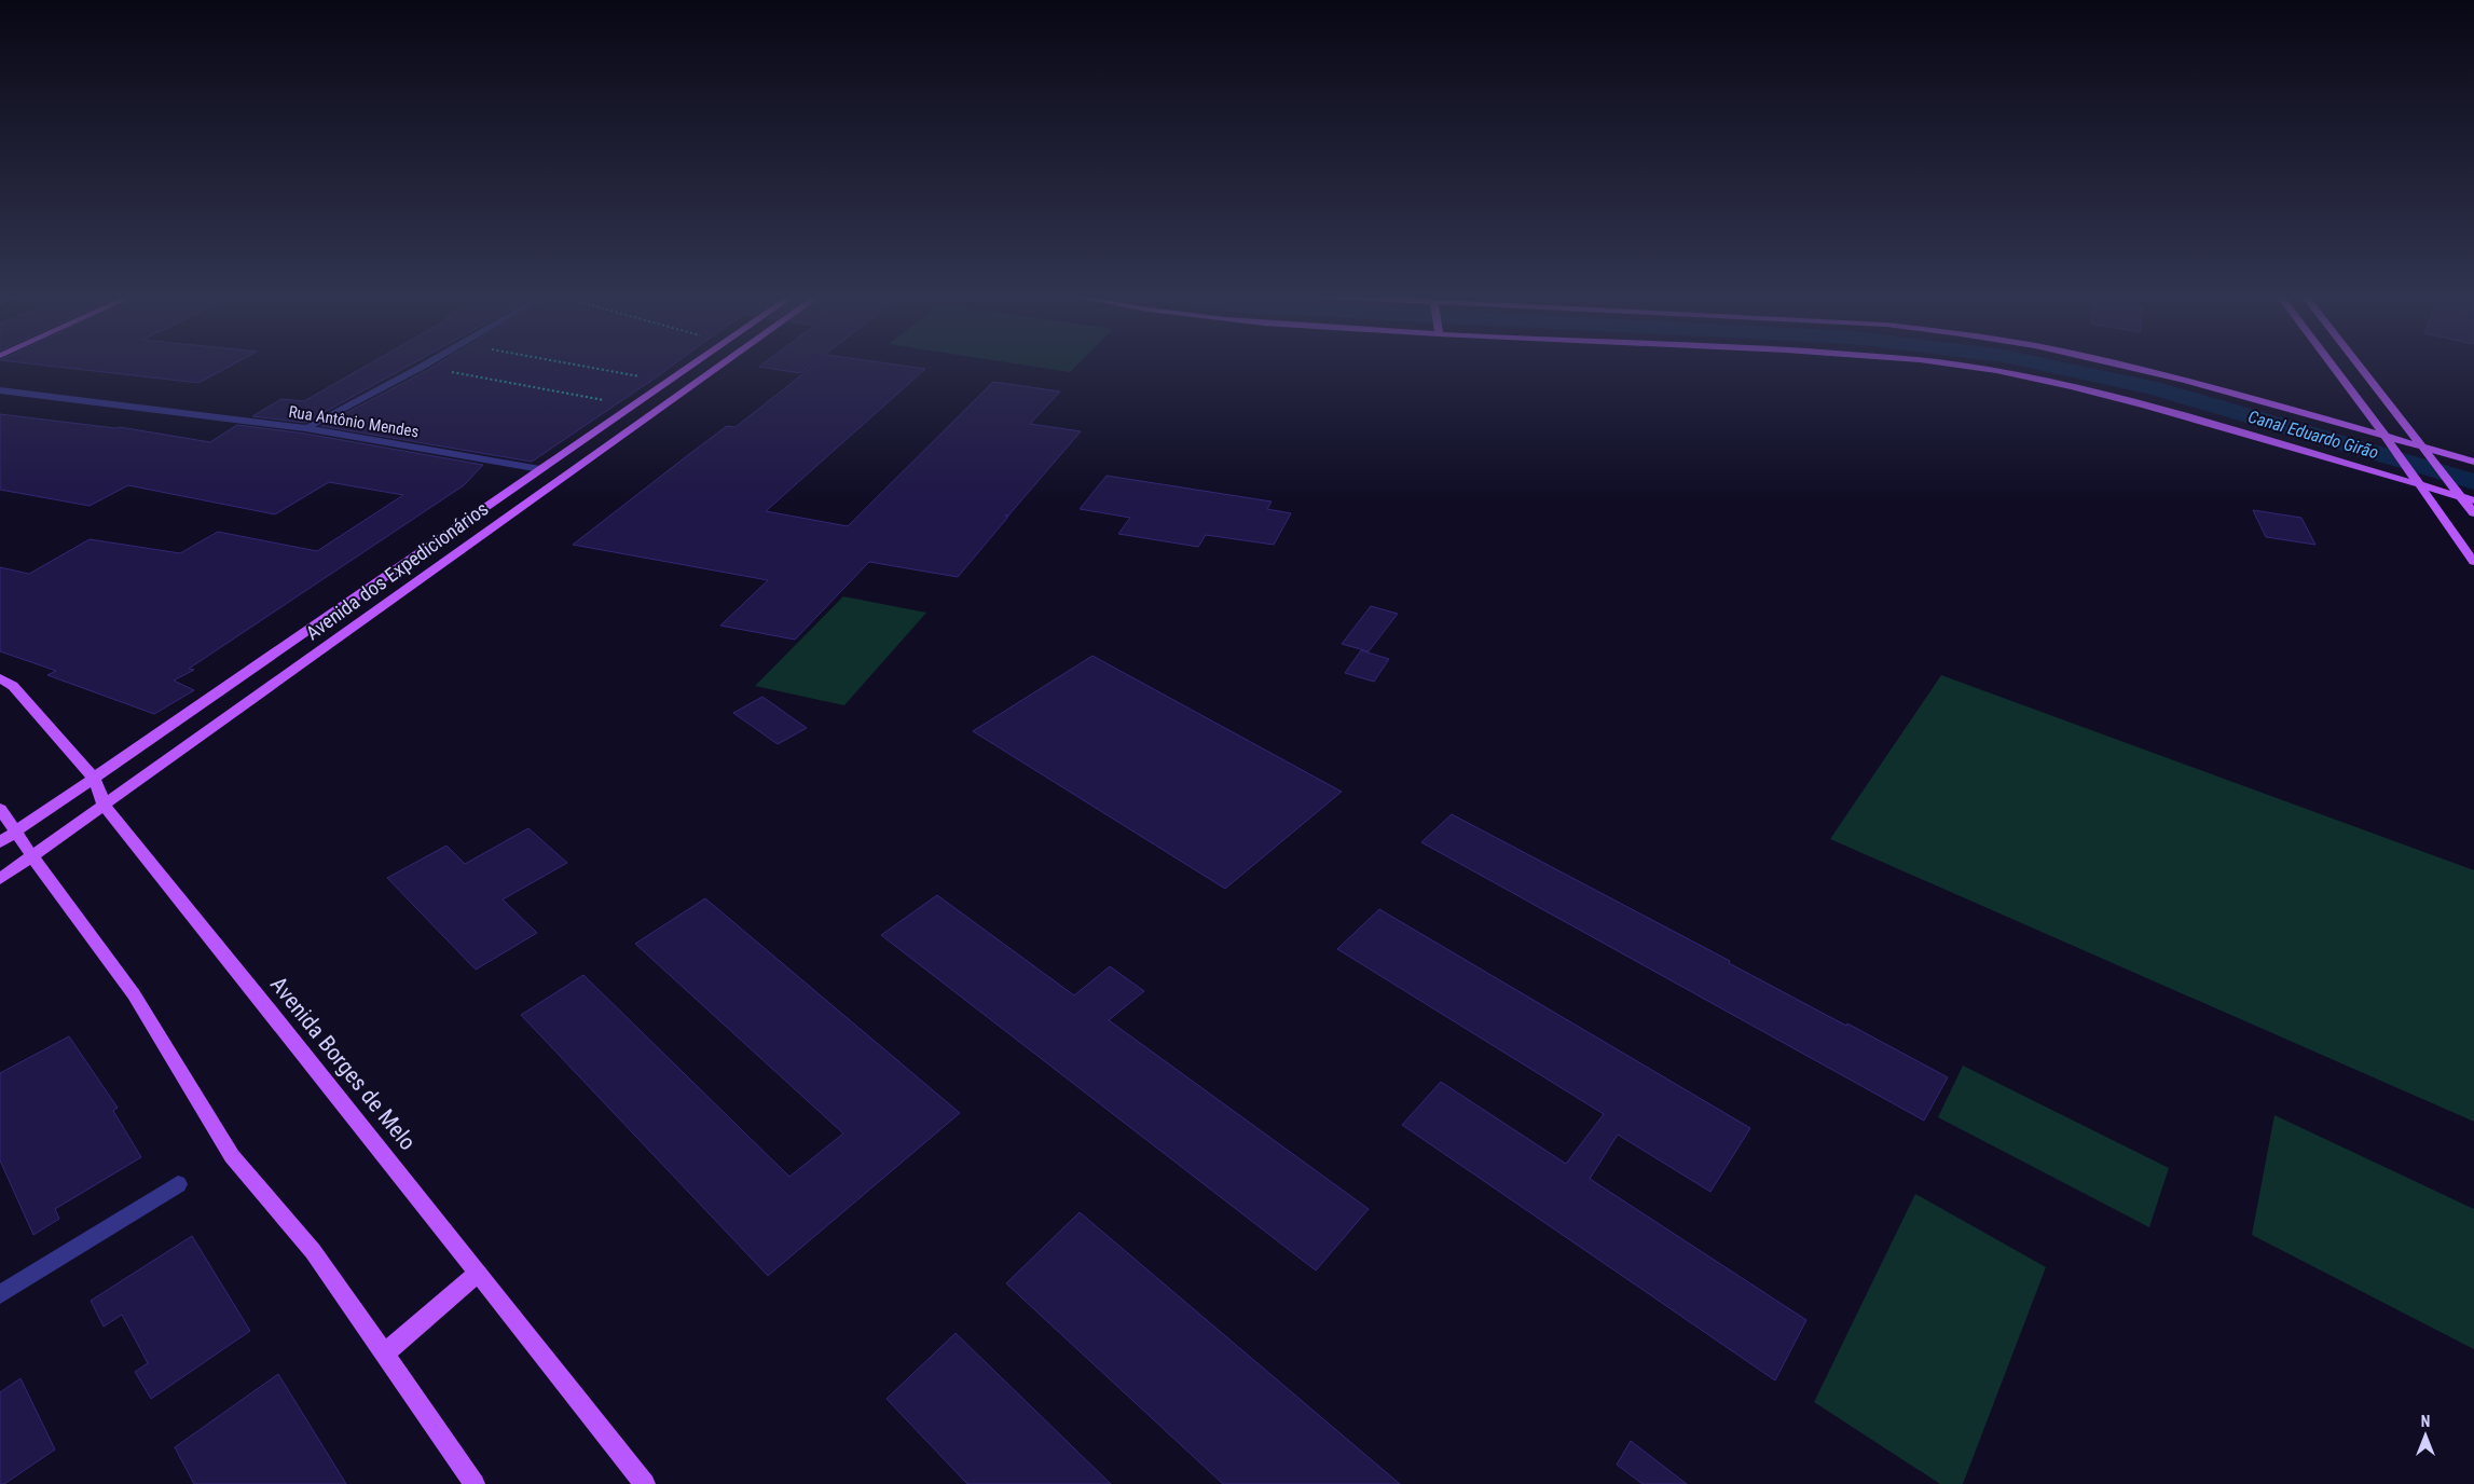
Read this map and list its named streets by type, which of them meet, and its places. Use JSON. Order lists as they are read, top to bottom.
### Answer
{
  "streets": {
    "main road": ["Avenida dos Expedicionários", "Avenida Borges de Melo"],
    "street": ["Rua Antônio Mendes"]
  },
  "crossings": [
    ["Rua Antônio Mendes", "Avenida dos Expedicionários"],
    ["Avenida dos Expedicionários", "Avenida Borges de Melo"]
  ],
  "water": ["Canal Eduardo Girão"],
  "north": "top"
}
